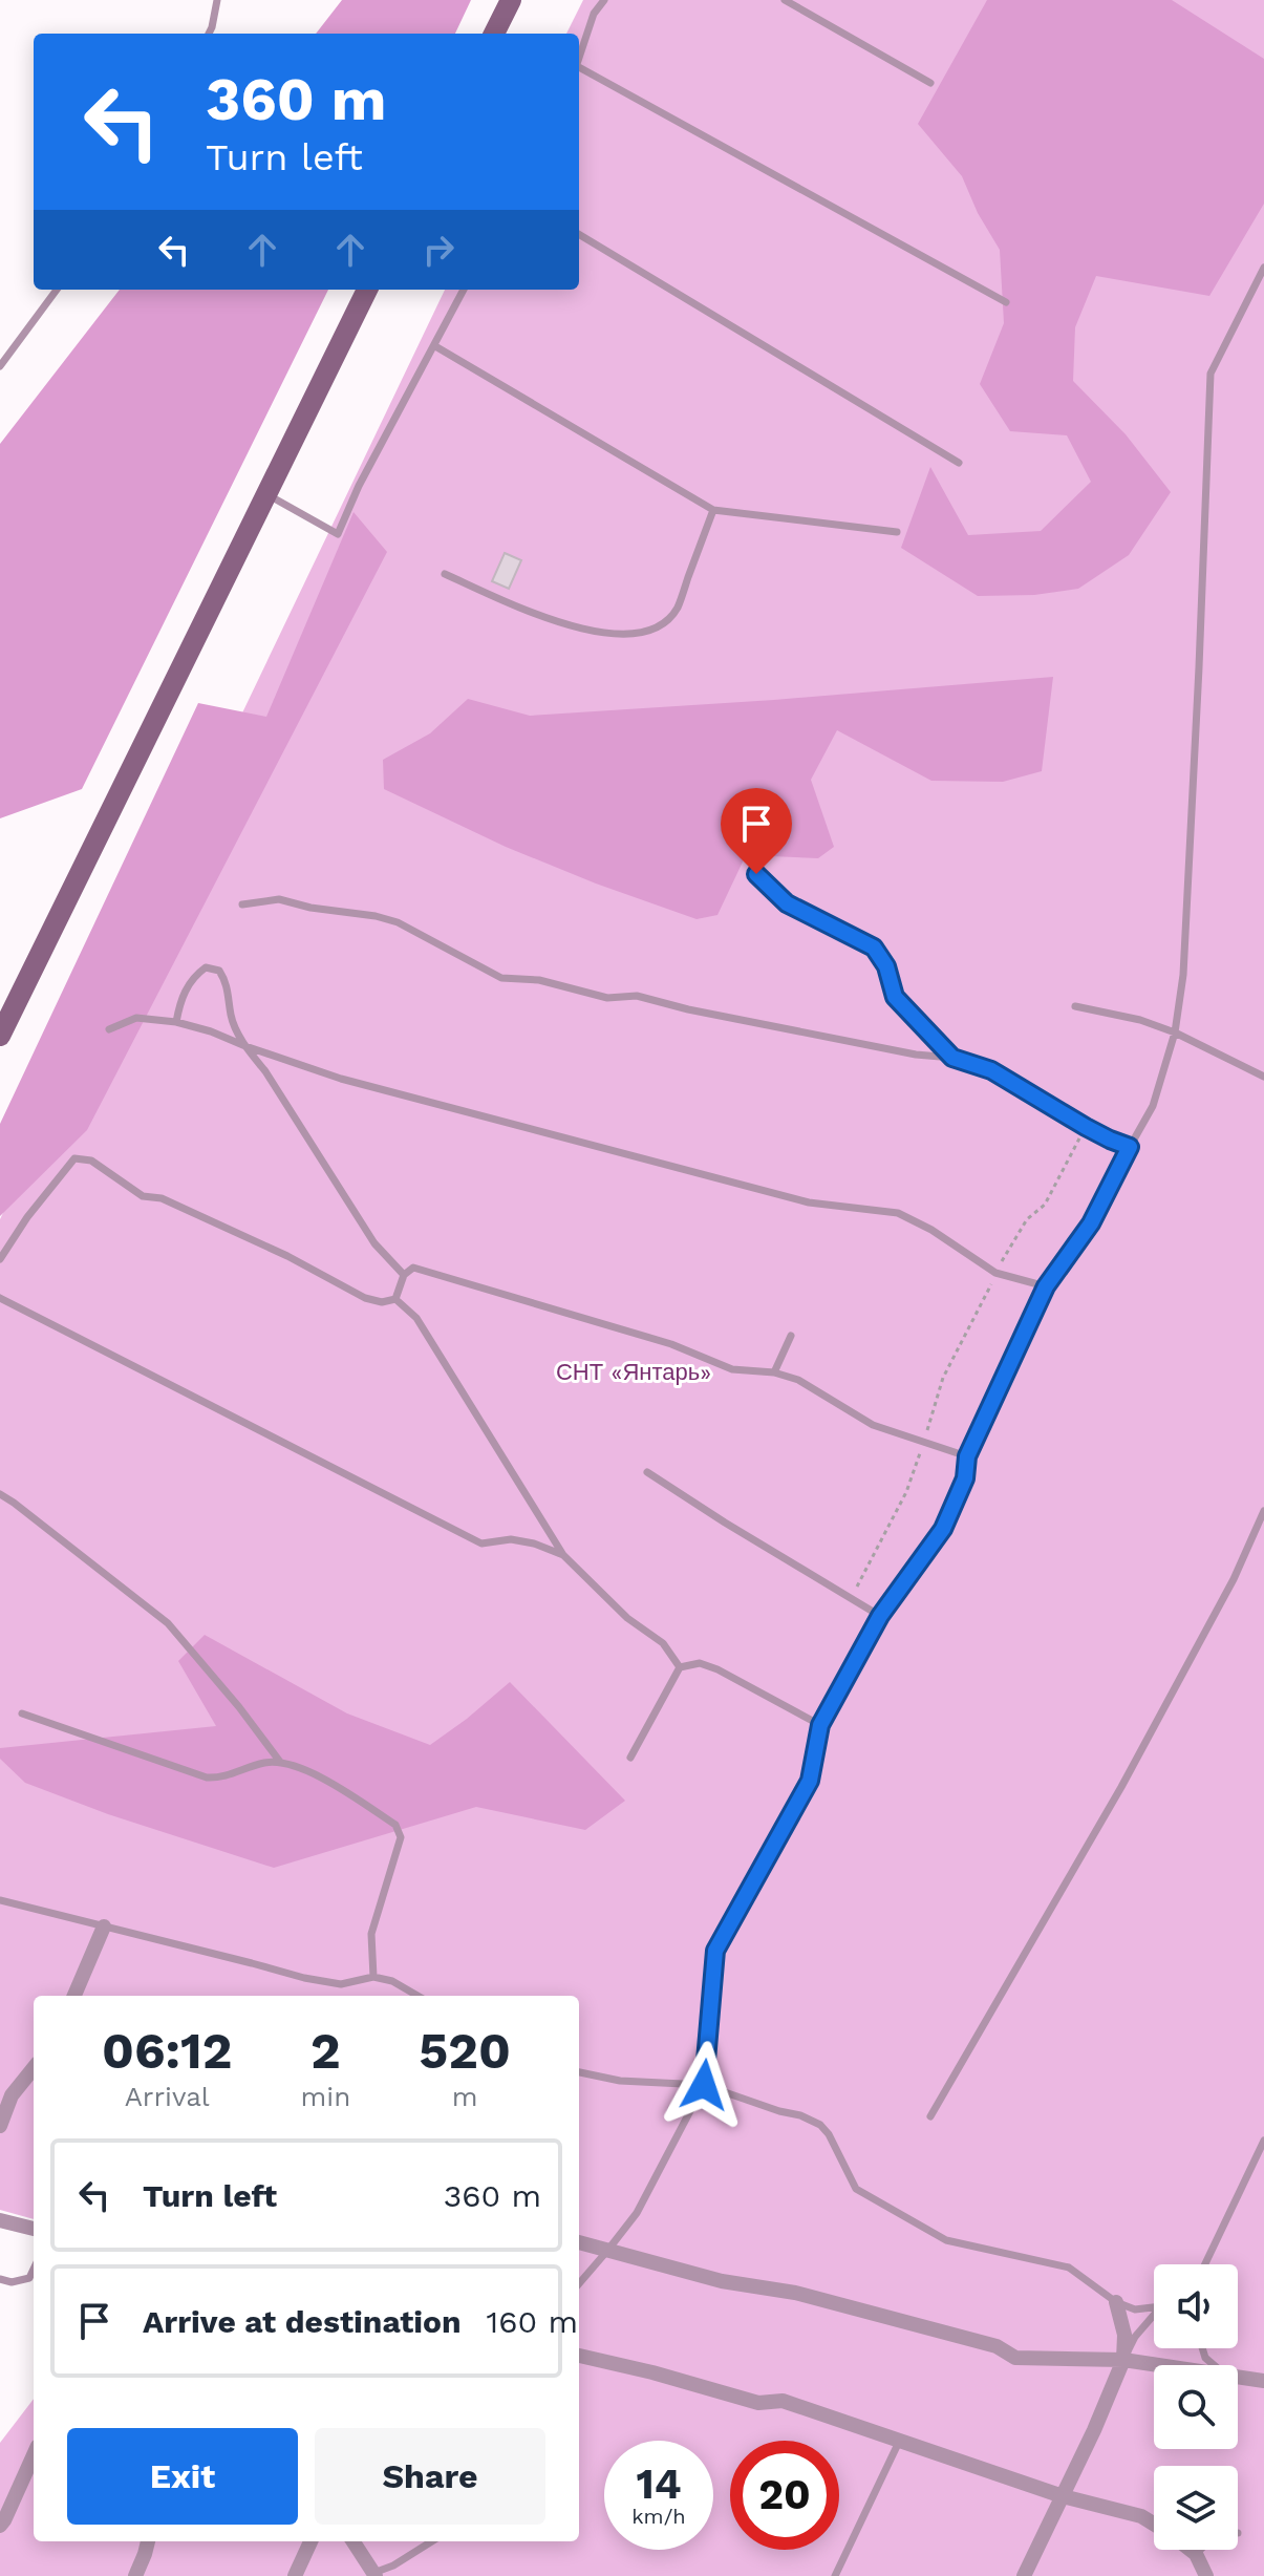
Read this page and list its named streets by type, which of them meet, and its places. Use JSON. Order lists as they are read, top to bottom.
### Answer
{
  "parks": ["СНТ «Янтарь»"],
  "page": {
    "turn": ["360 m", "Turn left"],
    "eta": [
      "06:12",
      "Arrival",
      "2",
      "min",
      "520",
      "m"
    ],
    "list": [
      {
        "name": "Turn left",
        "value": "360 m"
      },
      {
        "name": "Arrive at destination",
        "value": "160 m"
      }
    ],
    "buttons": ["Exit", "Share"],
    "speed": "14 km/h",
    "limit": "20"
  }
}
